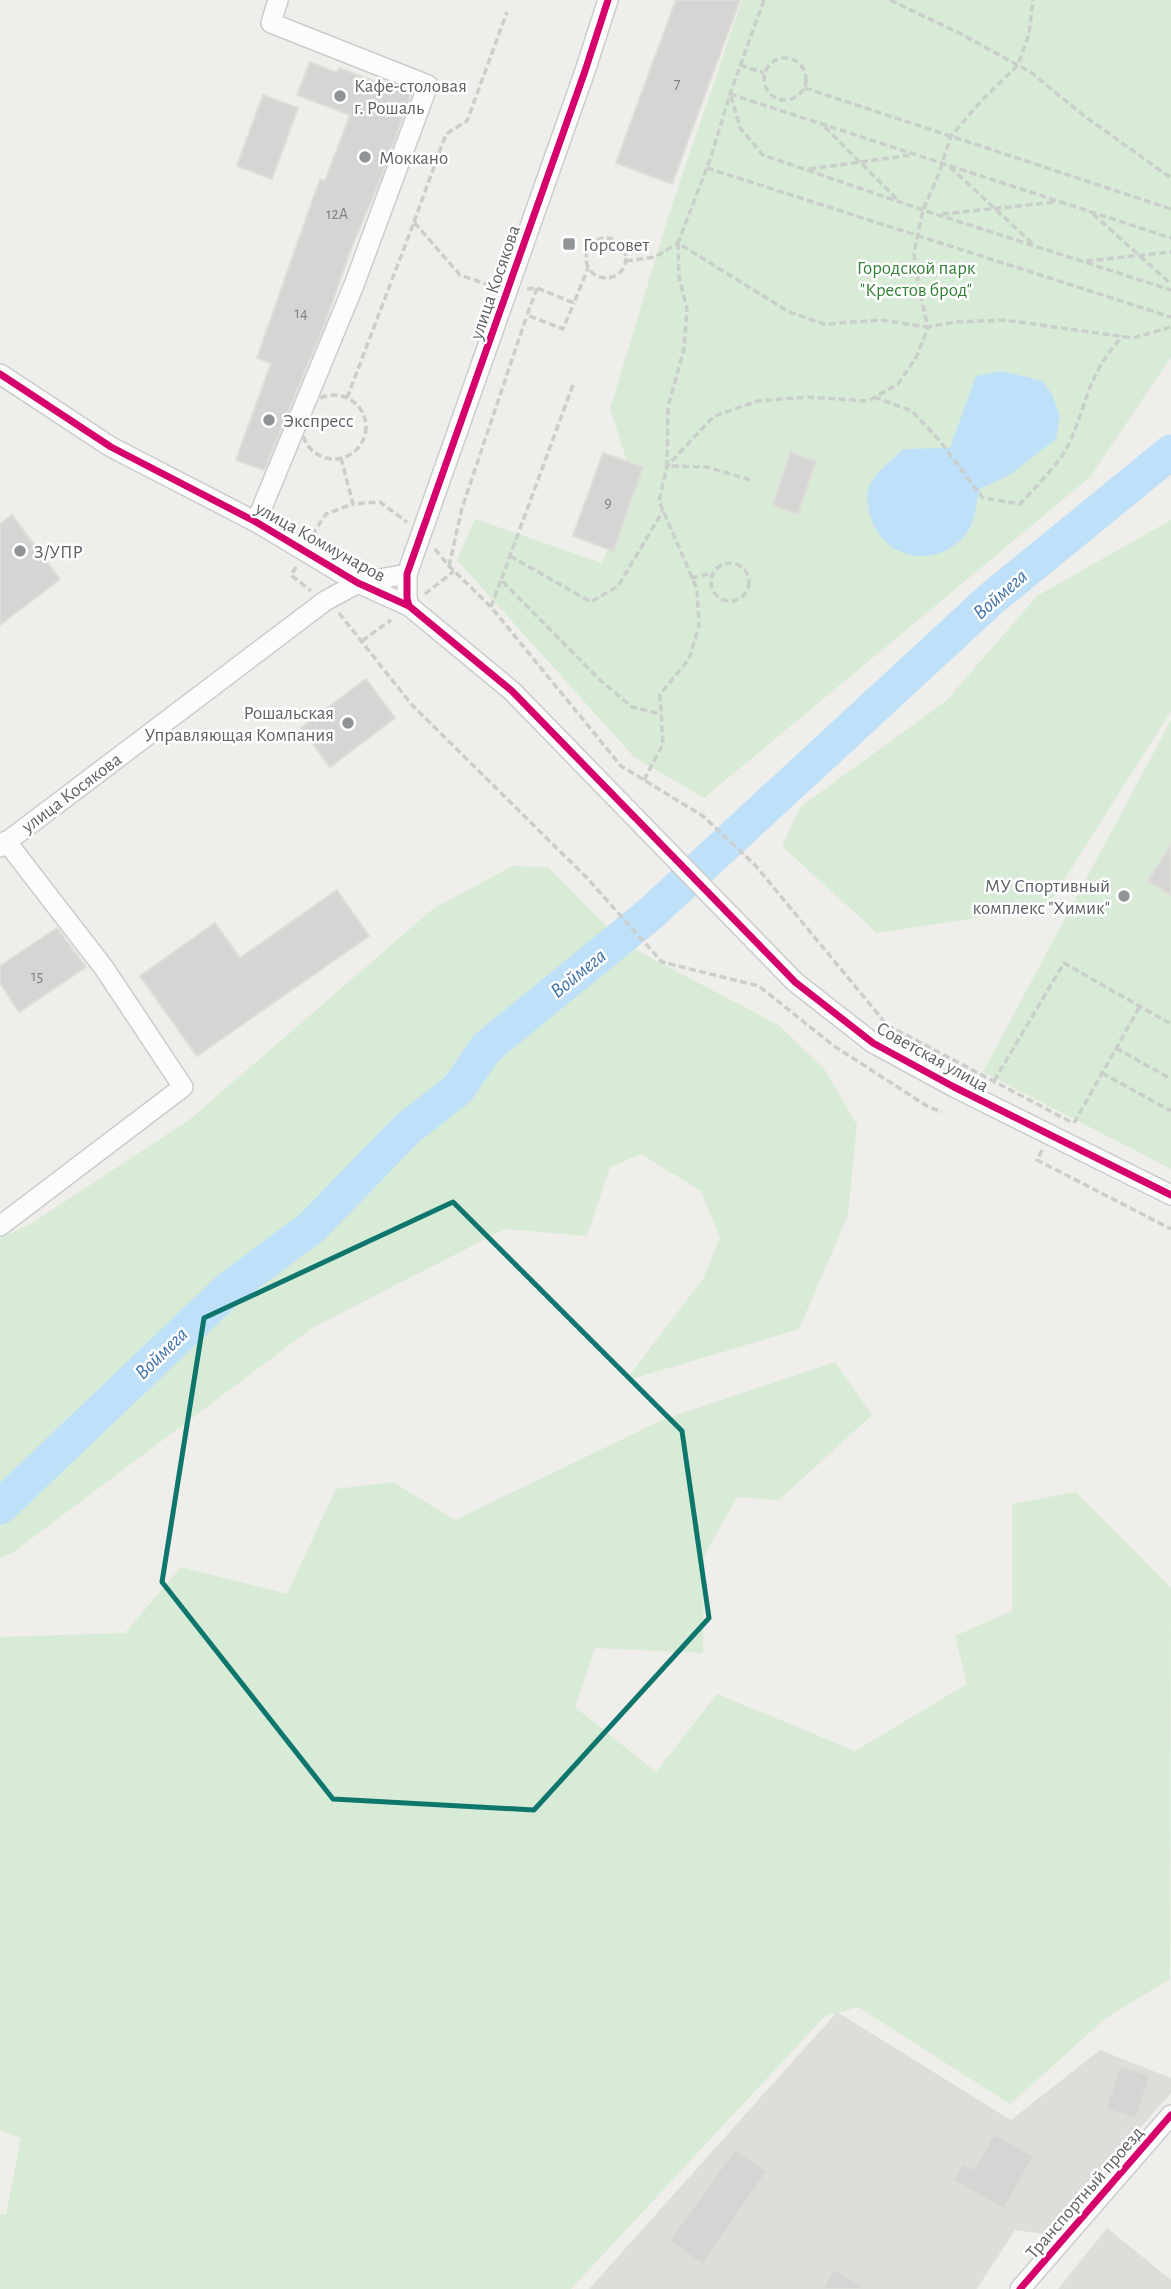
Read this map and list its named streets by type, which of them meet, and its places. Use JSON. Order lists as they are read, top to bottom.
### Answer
{
  "streets": {
    "street": [
      "улица Косякова",
      "улица Коммунаров",
      "Советская улица",
      "Транспортный проезд"
    ]
  },
  "crossings": [
    ["улица Косякова", "улица Коммунаров"],
    ["улица Коммунаров", "Советская улица"]
  ],
  "water": ["Воймега"],
  "parks": ["Городской парк \"Крестов брод\""],
  "places": {
    "other": [
      "Кафе-столовая г. Рошаль",
      "Моккано",
      "Экспресс",
      "З/УПР",
      "Рошальская Управляющая Компания",
      "МУ Спортивный комплекс \"Химик\""
    ],
    "transit": ["Горсовет"]
  },
  "house_numbers": [
    "7",
    "12А",
    "14",
    "9",
    "15"
  ]
}
